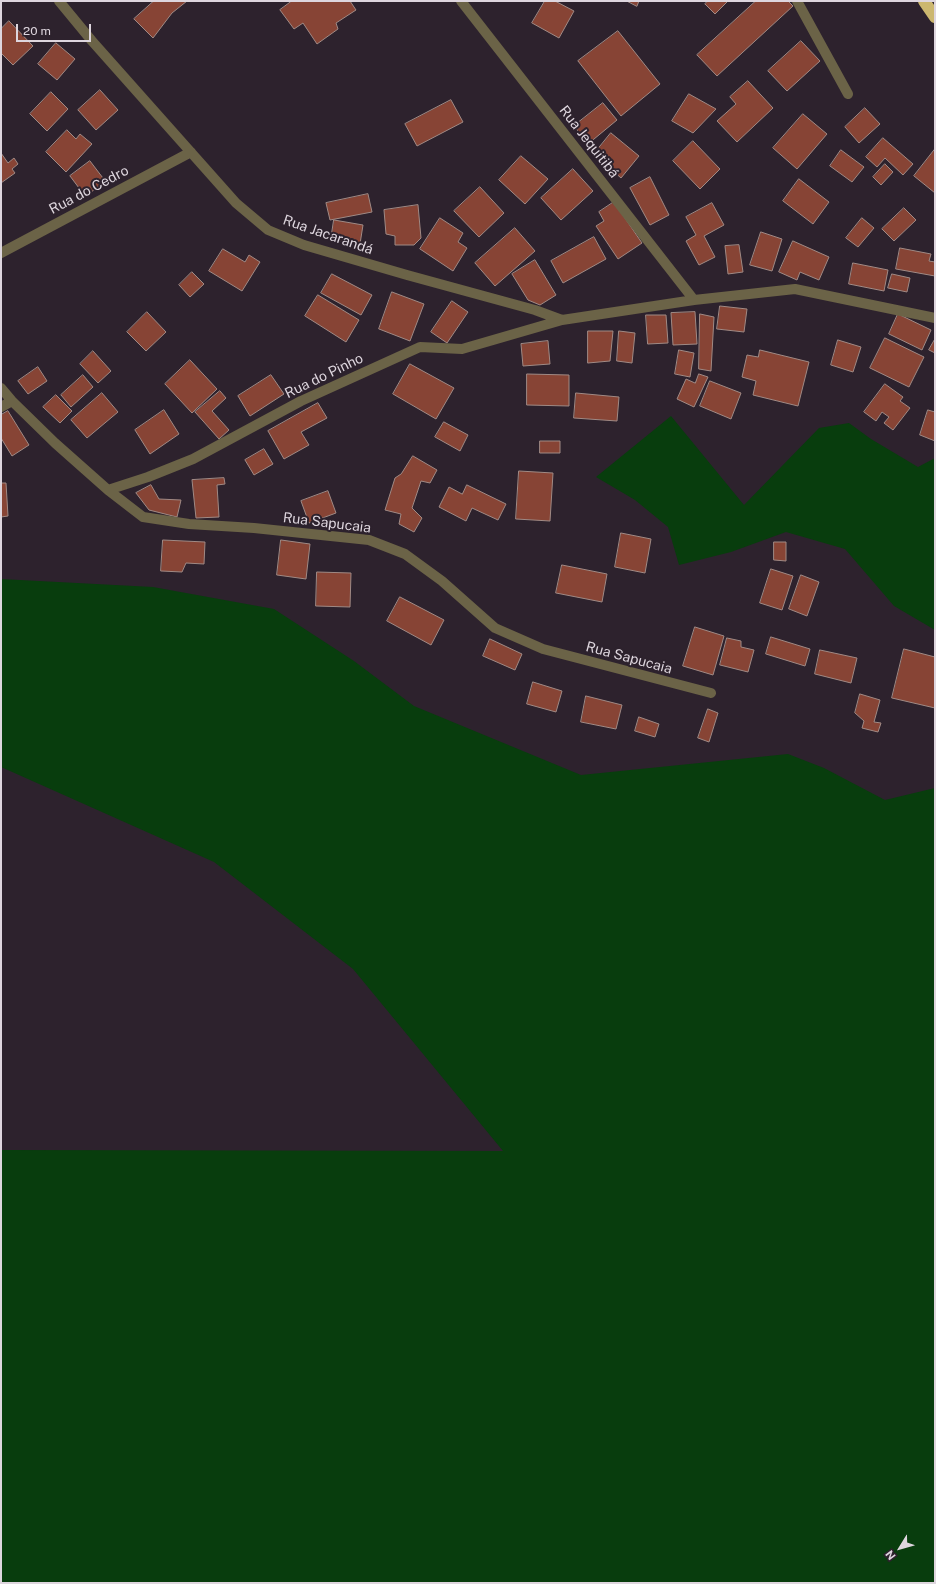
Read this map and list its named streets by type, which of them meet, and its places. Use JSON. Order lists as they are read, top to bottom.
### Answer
{
  "streets": {
    "street": [
      "Rua Jequitibá",
      "Rua do Cedro",
      "Rua Jacarandá",
      "Rua do Pinho",
      "Rua Sapucaia"
    ]
  },
  "crossings": [
    ["Rua Jequitibá", "Rua do Pinho"],
    ["Rua do Cedro", "Rua Jacarandá"],
    ["Rua Jacarandá", "Rua do Pinho"],
    ["Rua do Pinho", "Rua Sapucaia"]
  ],
  "scale_bar": "20 m",
  "north": "bottom left"
}
